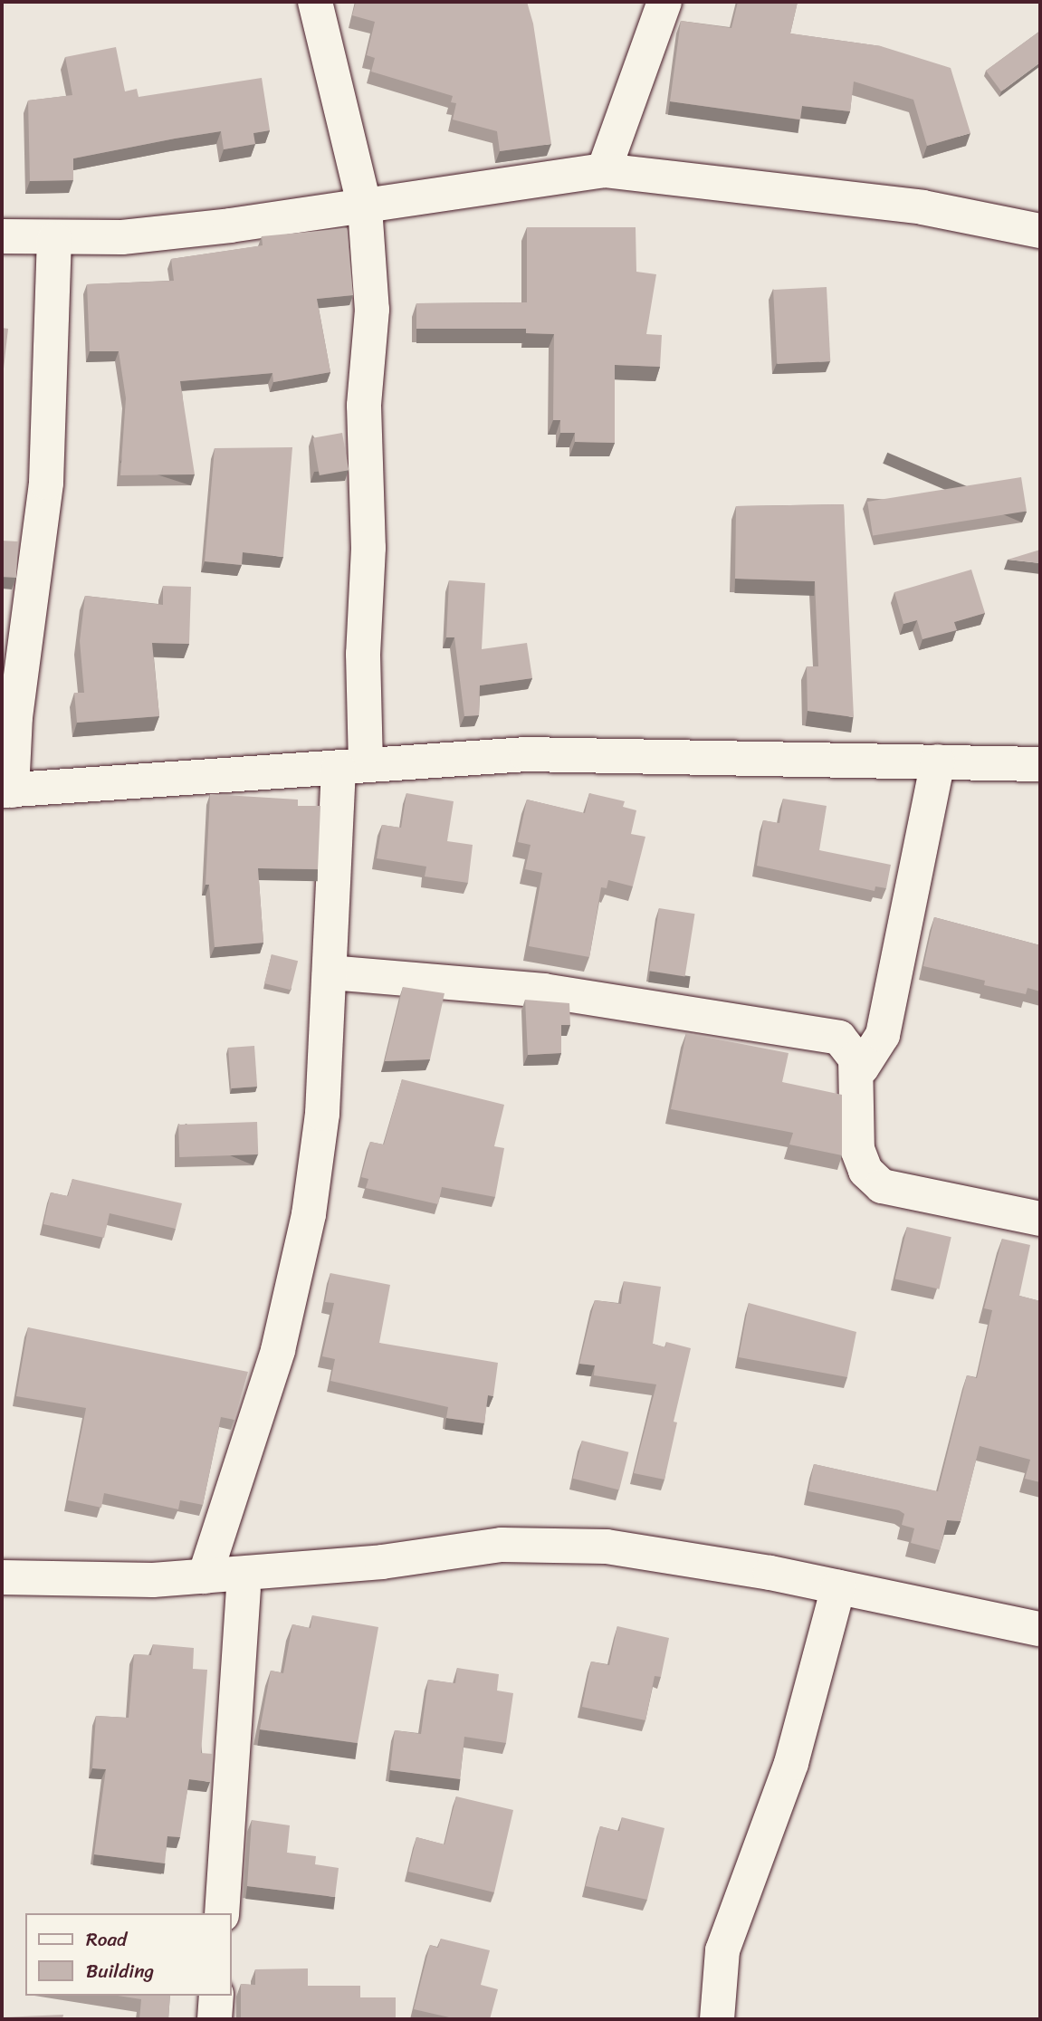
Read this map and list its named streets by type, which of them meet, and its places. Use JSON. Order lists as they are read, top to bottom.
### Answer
{
  "legend": ["Road", "Building"]
}
